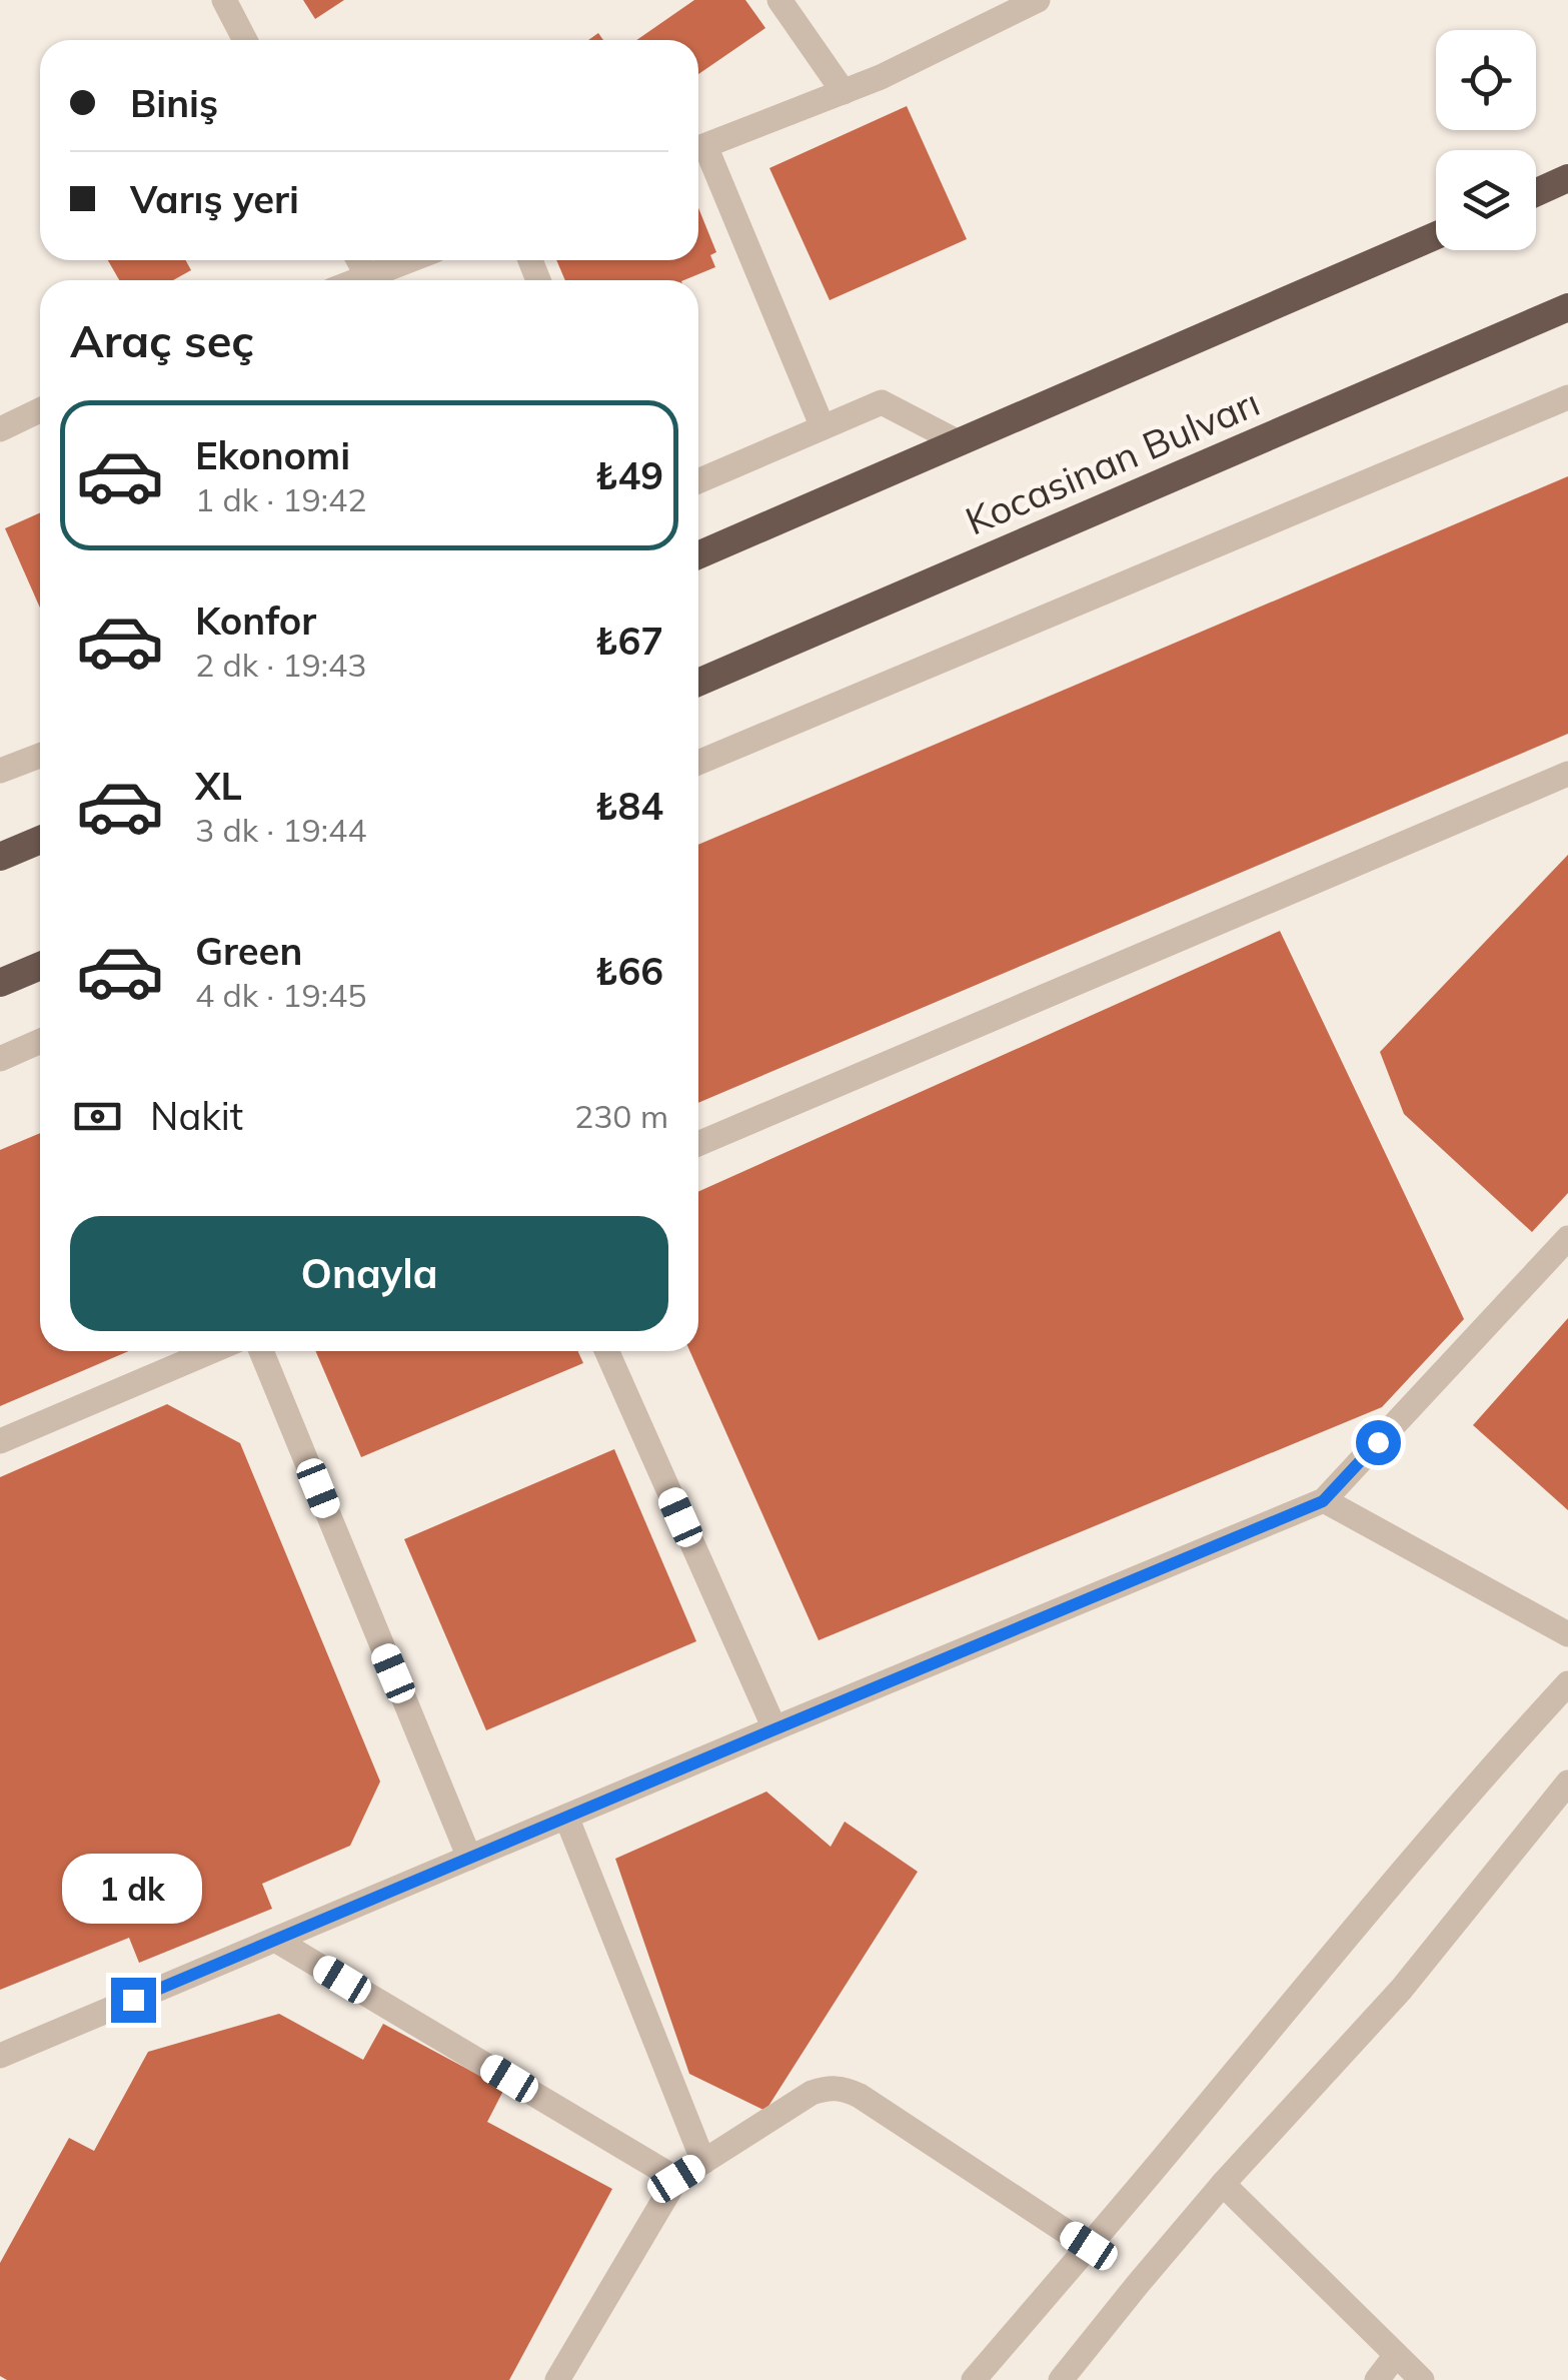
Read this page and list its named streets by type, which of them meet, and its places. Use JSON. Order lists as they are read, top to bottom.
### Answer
{
  "streets": {
    "highway": ["Kocasinan Bulvarı"]
  },
  "page": {
    "banner": ["Biniş", "Varış yeri"],
    "heading": "Araç seç",
    "list": [
      {
        "name": "Ekonomi",
        "note": "1 dk · 19:42",
        "value": "₺49"
      },
      {
        "name": "Konfor",
        "note": "2 dk · 19:43",
        "value": "₺67"
      },
      {
        "name": "XL",
        "note": "3 dk · 19:44",
        "value": "₺84"
      },
      {
        "name": "Green",
        "note": "4 dk · 19:45",
        "value": "₺66"
      }
    ],
    "pay": ["Nakit", "230 m"],
    "buttons": "Onayla",
    "bubble": "1 dk"
  }
}
